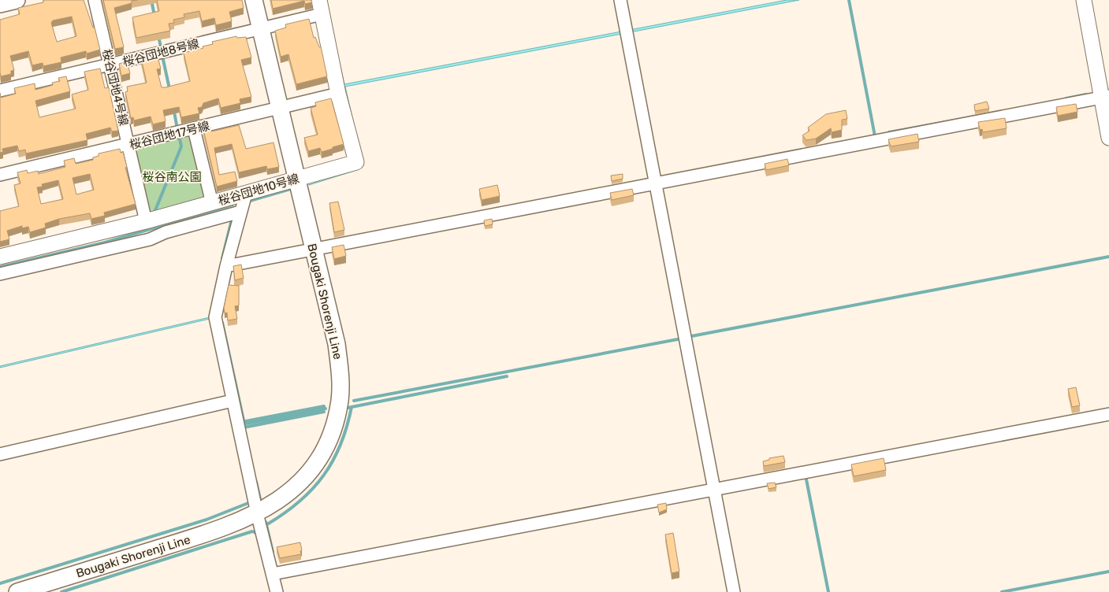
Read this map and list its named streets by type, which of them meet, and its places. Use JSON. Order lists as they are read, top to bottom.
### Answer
{
  "streets": {
    "main road": ["Bougaki Shorenji Line"],
    "street": [
      "桜谷団地8号線",
      "桜谷団地4号線",
      "桜谷団地17号線",
      "桜谷団地10号線"
    ]
  },
  "crossings": [
    ["桜谷団地8号線", "桜谷団地4号線"],
    ["桜谷団地8号線", "桜谷団地10号線"],
    ["桜谷団地8号線", "Bougaki Shorenji Line"],
    ["桜谷団地4号線", "桜谷団地17号線"],
    ["桜谷団地4号線", "桜谷団地10号線"],
    ["桜谷団地17号線", "桜谷団地10号線"],
    ["桜谷団地17号線", "Bougaki Shorenji Line"],
    ["桜谷団地10号線", "Bougaki Shorenji Line"]
  ],
  "parks": ["桜谷南公園"]
}
